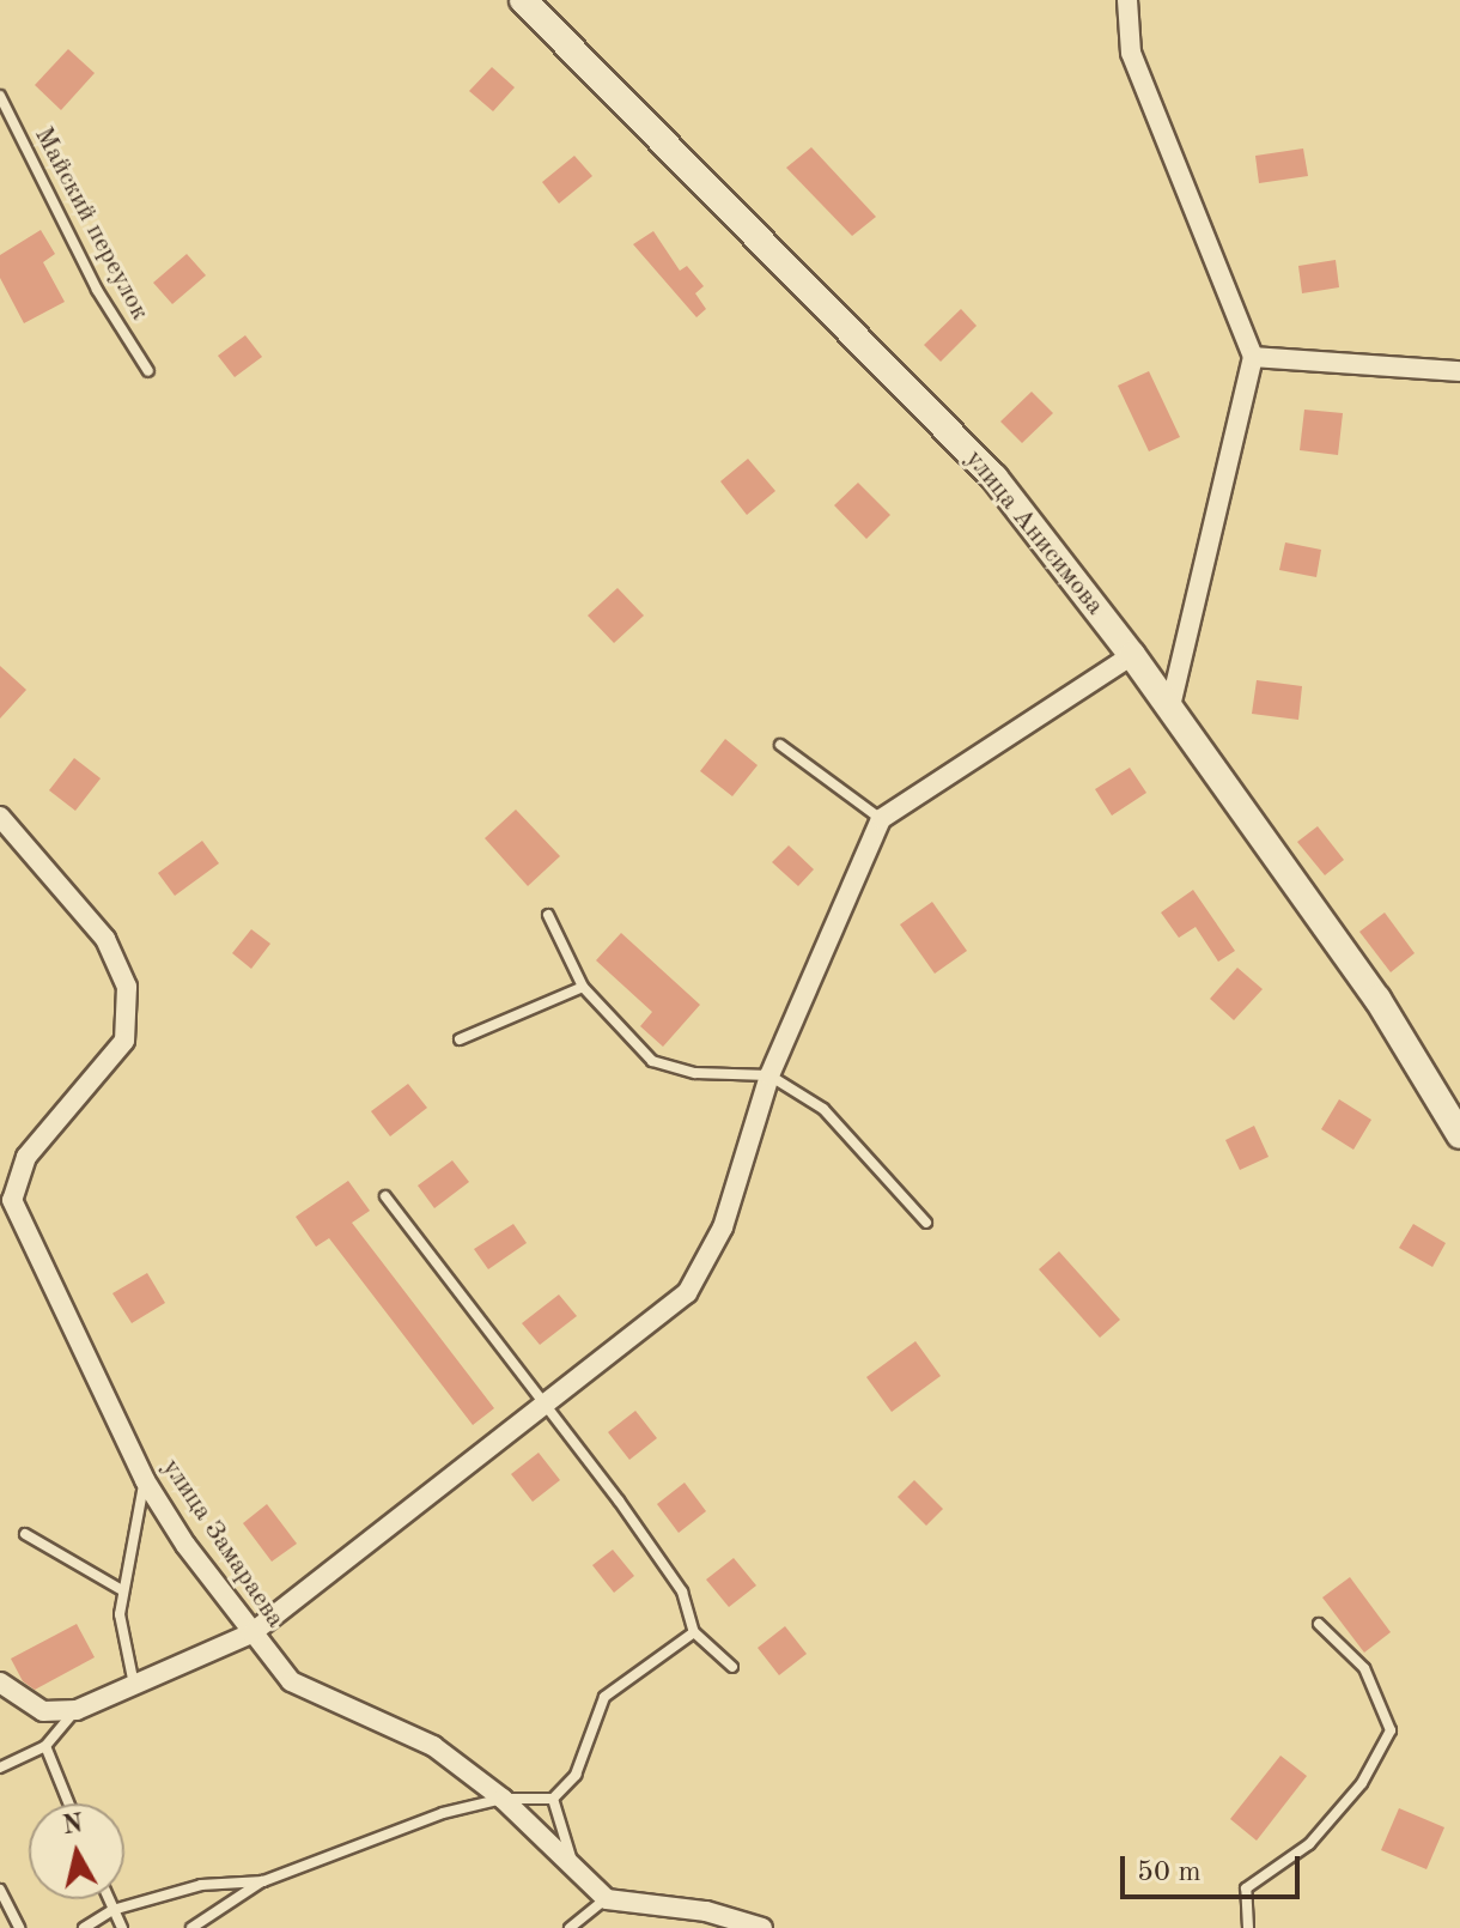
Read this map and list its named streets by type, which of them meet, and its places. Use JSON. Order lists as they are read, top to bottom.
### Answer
{
  "streets": {
    "street": ["улица Анисимова", "улица Замараева"],
    "lane": ["Майский переулок"]
  },
  "scale_bar": "50 m",
  "north": "top"
}
